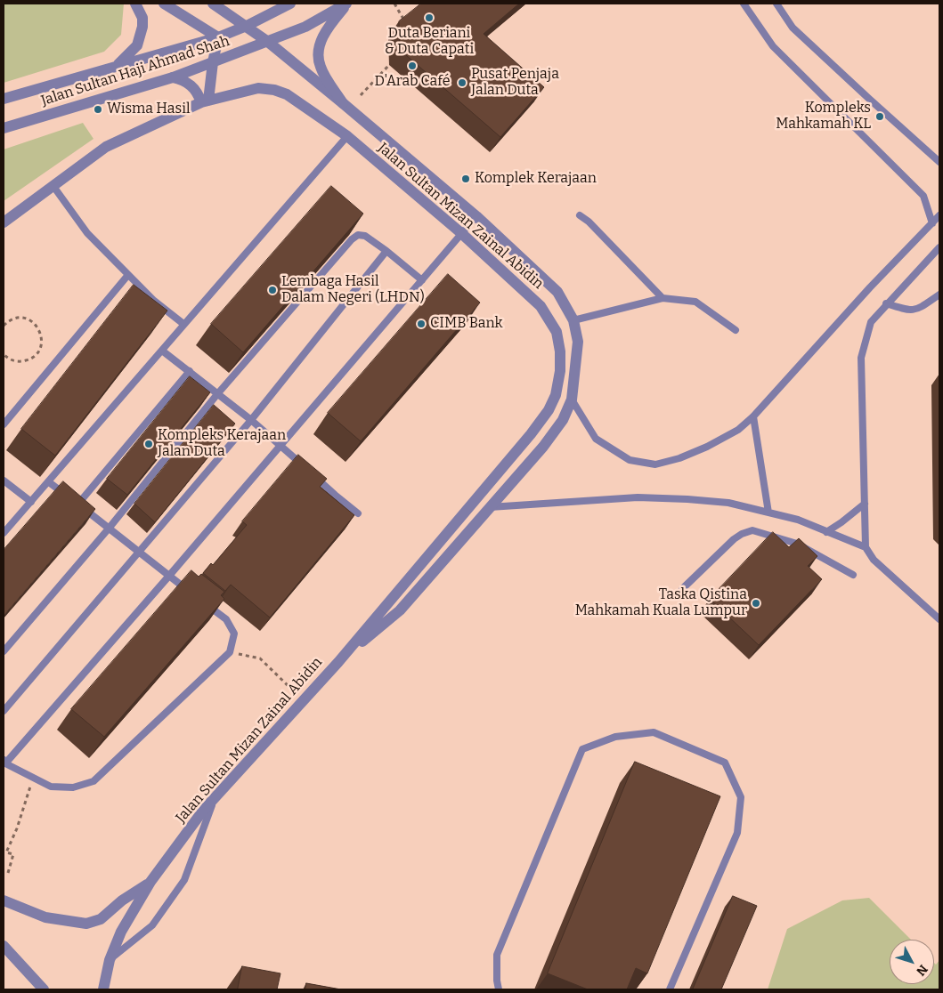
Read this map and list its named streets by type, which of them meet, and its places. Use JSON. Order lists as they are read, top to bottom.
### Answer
{
  "streets": {
    "street": ["Jalan Sultan Haji Ahmad Shah", "Jalan Sultan Mizan Zainal Abidin"]
  },
  "crossings": [
    ["Jalan Sultan Haji Ahmad Shah", "Jalan Sultan Mizan Zainal Abidin"]
  ],
  "places": [
    "Duta Beriani & Duta Capati",
    "D'Arab Café",
    "Pusat Penjaja Jalan Duta",
    "Wisma Hasil",
    "Kompleks Mahkamah KL",
    "Komplek Kerajaan",
    "Lembaga Hasil Dalam Negeri (LHDN)",
    "CIMB Bank",
    "Kompleks Kerajaan Jalan Duta",
    "Taska Qistina Mahkamah Kuala Lumpur"
  ],
  "north": "bottom right"
}
